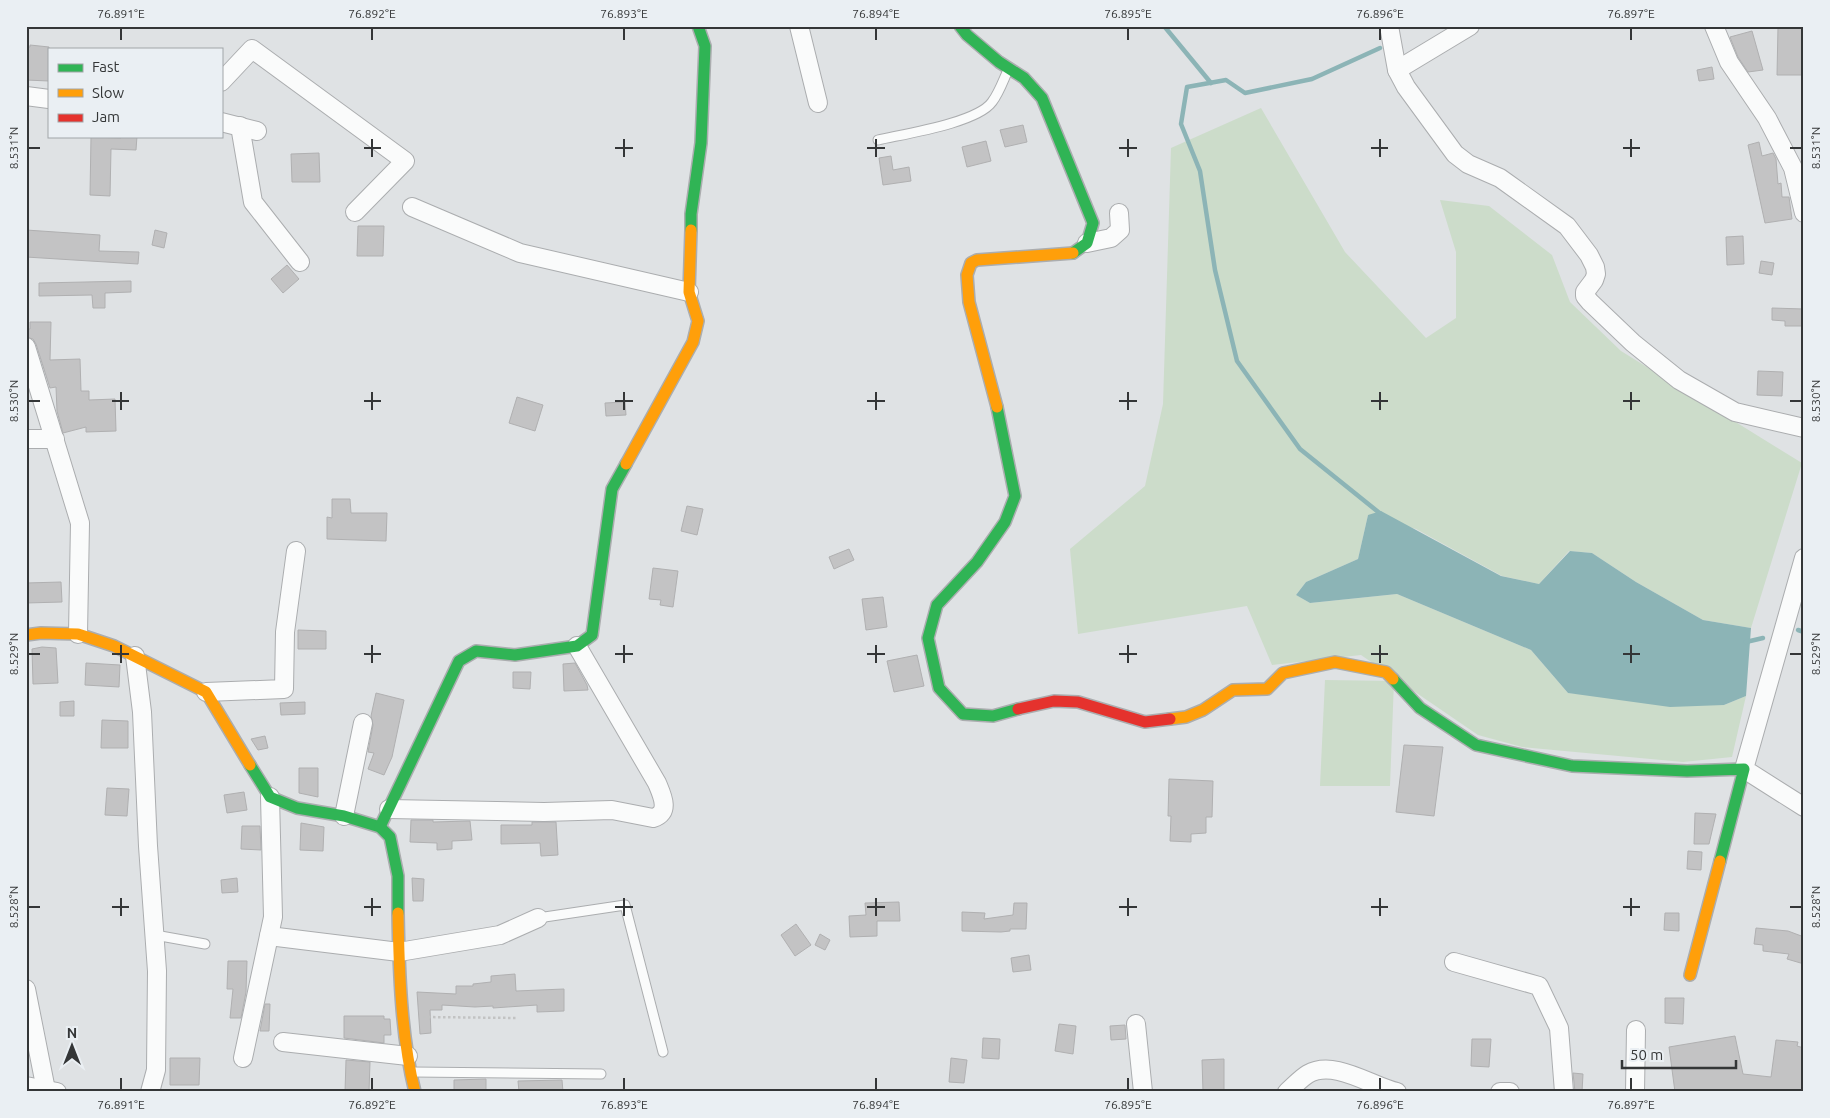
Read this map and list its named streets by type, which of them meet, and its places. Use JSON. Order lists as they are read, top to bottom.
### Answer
{
  "legend": ["Fast", "Slow", "Jam"],
  "scale_bar": "50 m",
  "north": "top",
  "coordinates": [
    "76.891°E",
    "76.892°E",
    "76.893°E",
    "76.894°E",
    "76.895°E",
    "76.896°E",
    "76.897°E",
    "8.531°N",
    "8.530°N",
    "8.529°N",
    "8.528°N"
  ]
}
